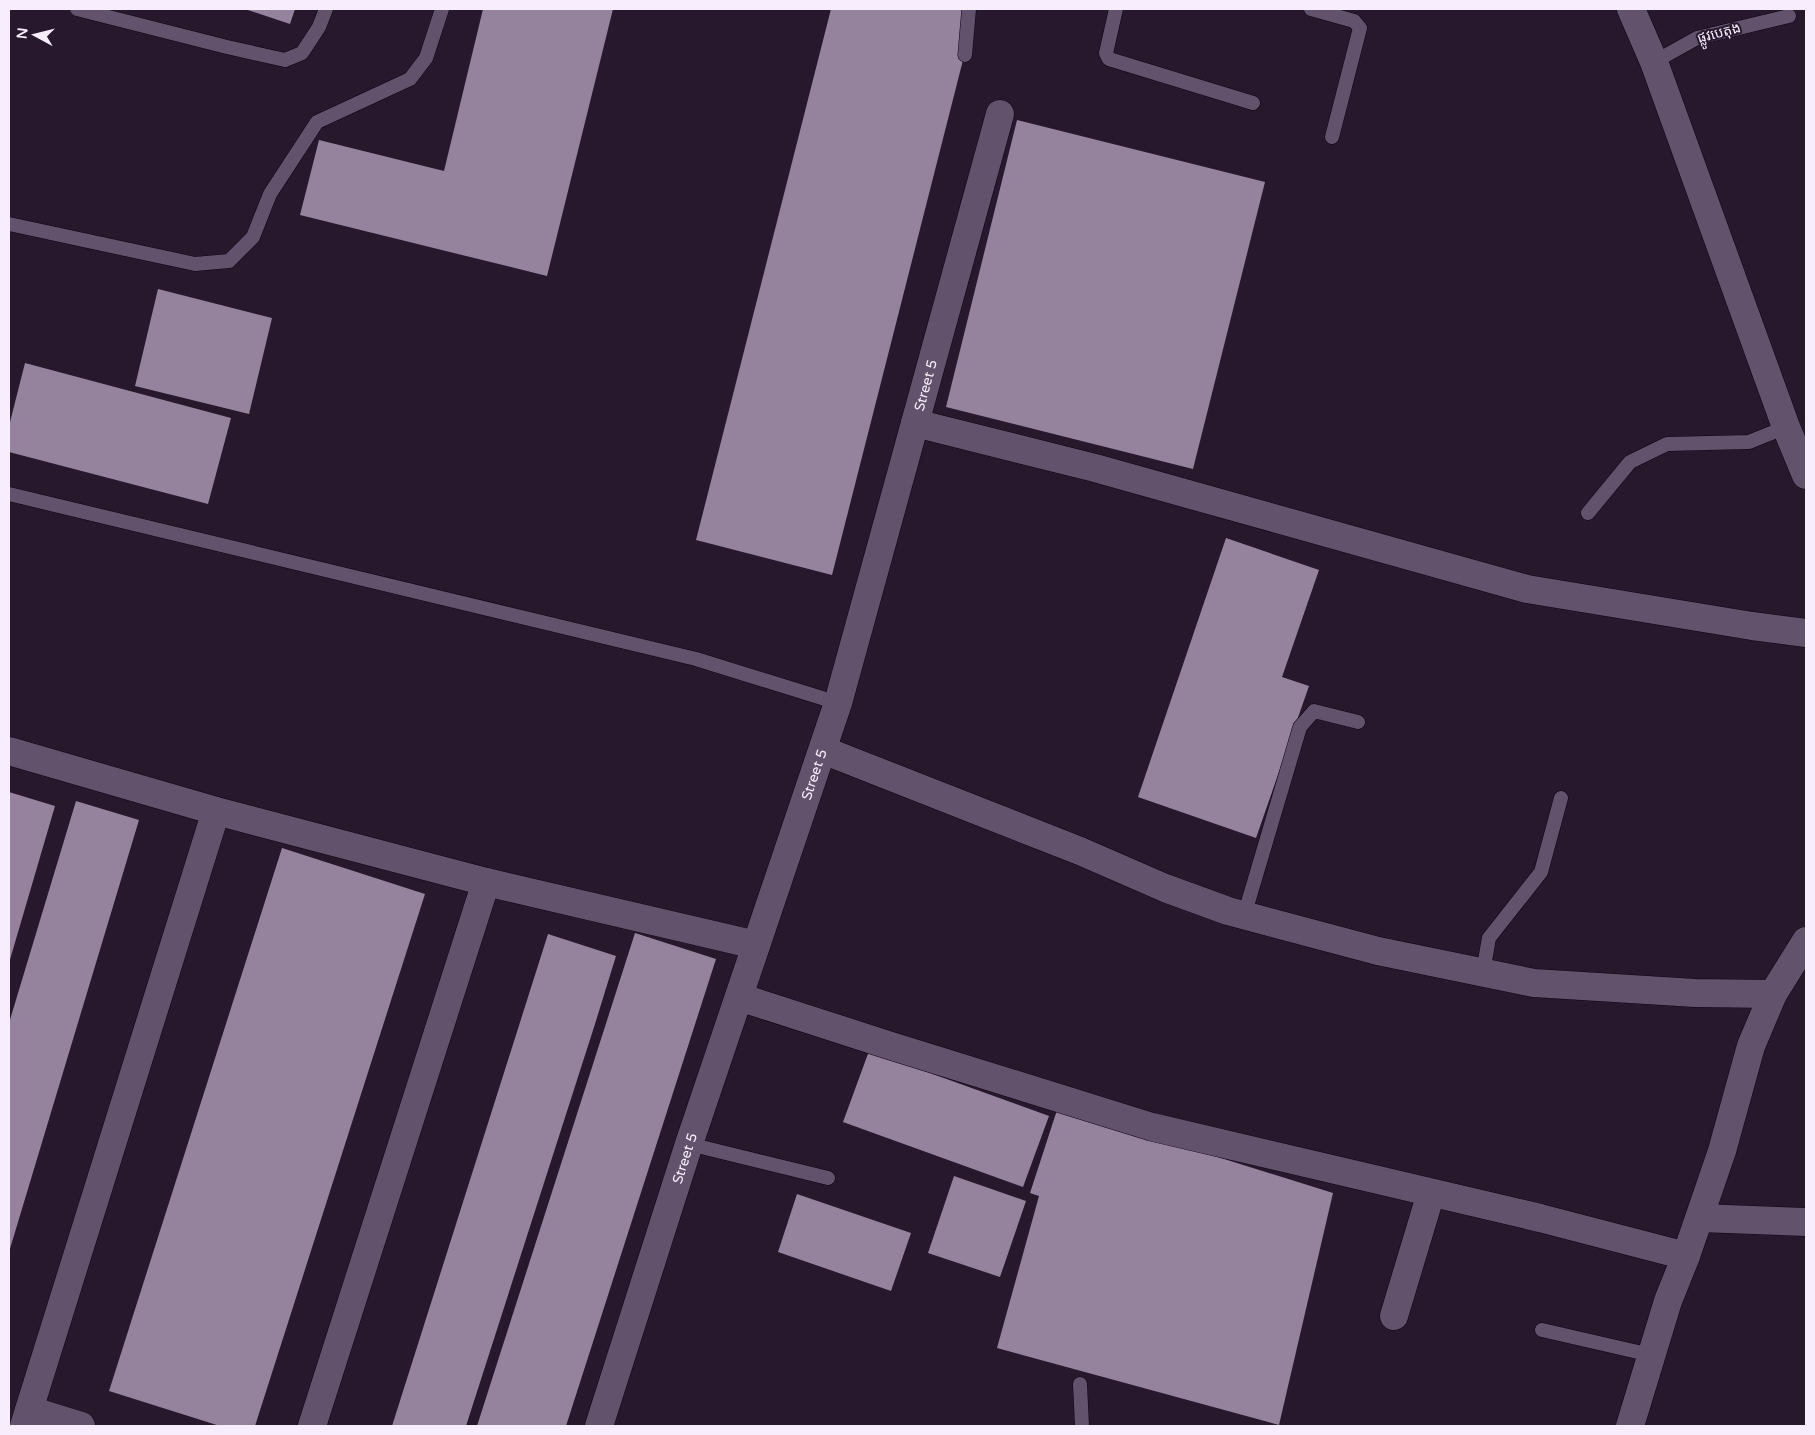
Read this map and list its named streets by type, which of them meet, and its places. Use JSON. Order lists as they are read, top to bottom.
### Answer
{
  "streets": {
    "street": ["Street 5"],
    "lane": ["ផ្លូវបេតុង"]
  },
  "north": "left"
}
